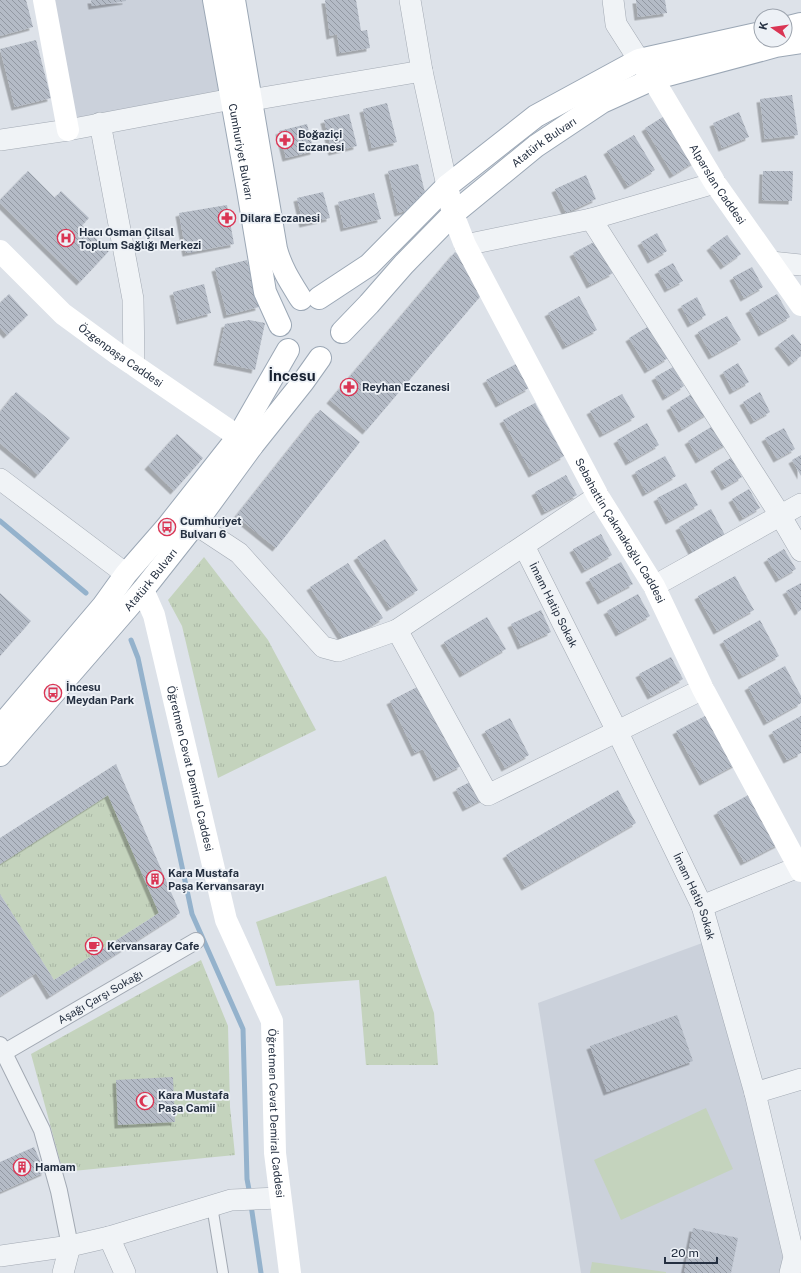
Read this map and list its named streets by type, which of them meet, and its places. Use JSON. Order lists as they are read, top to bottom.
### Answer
{
  "streets": {
    "main road": [
      "Atatürk Bulvarı",
      "Cumhuriyet Bulvarı",
      "Alparslan Caddesi",
      "Özgenpaşa Caddesi",
      "Sebahattin Çakmakoğlu Caddesi",
      "Öğretmen Cevat Demiral Caddesi"
    ],
    "street": ["İmam Hatip Sokak", "Aşağı Çarşı Sokağı"]
  },
  "crossings": [
    ["Atatürk Bulvarı", "Cumhuriyet Bulvarı"],
    ["Atatürk Bulvarı", "Alparslan Caddesi"],
    ["Atatürk Bulvarı", "Özgenpaşa Caddesi"],
    ["Atatürk Bulvarı", "Sebahattin Çakmakoğlu Caddesi"],
    ["Atatürk Bulvarı", "Öğretmen Cevat Demiral Caddesi"]
  ],
  "districts": ["İncesu"],
  "places": {
    "pharmacy": ["Boğaziçi Eczanesi", "Dilara Eczanesi", "Reyhan Eczanesi"],
    "hospital": ["Hacı Osman Çilsal Toplum Sağlığı Merkezi"],
    "bus stop": ["Cumhuriyet Bulvarı 6", "İncesu Meydan Park"],
    "building": ["Kara Mustafa Paşa Kervansarayı", "Hamam"],
    "cafe": ["Kervansaray Cafe"],
    "mosque": ["Kara Mustafa Paşa Camii"]
  },
  "scale_bar": "20 m",
  "north": "left"
}
